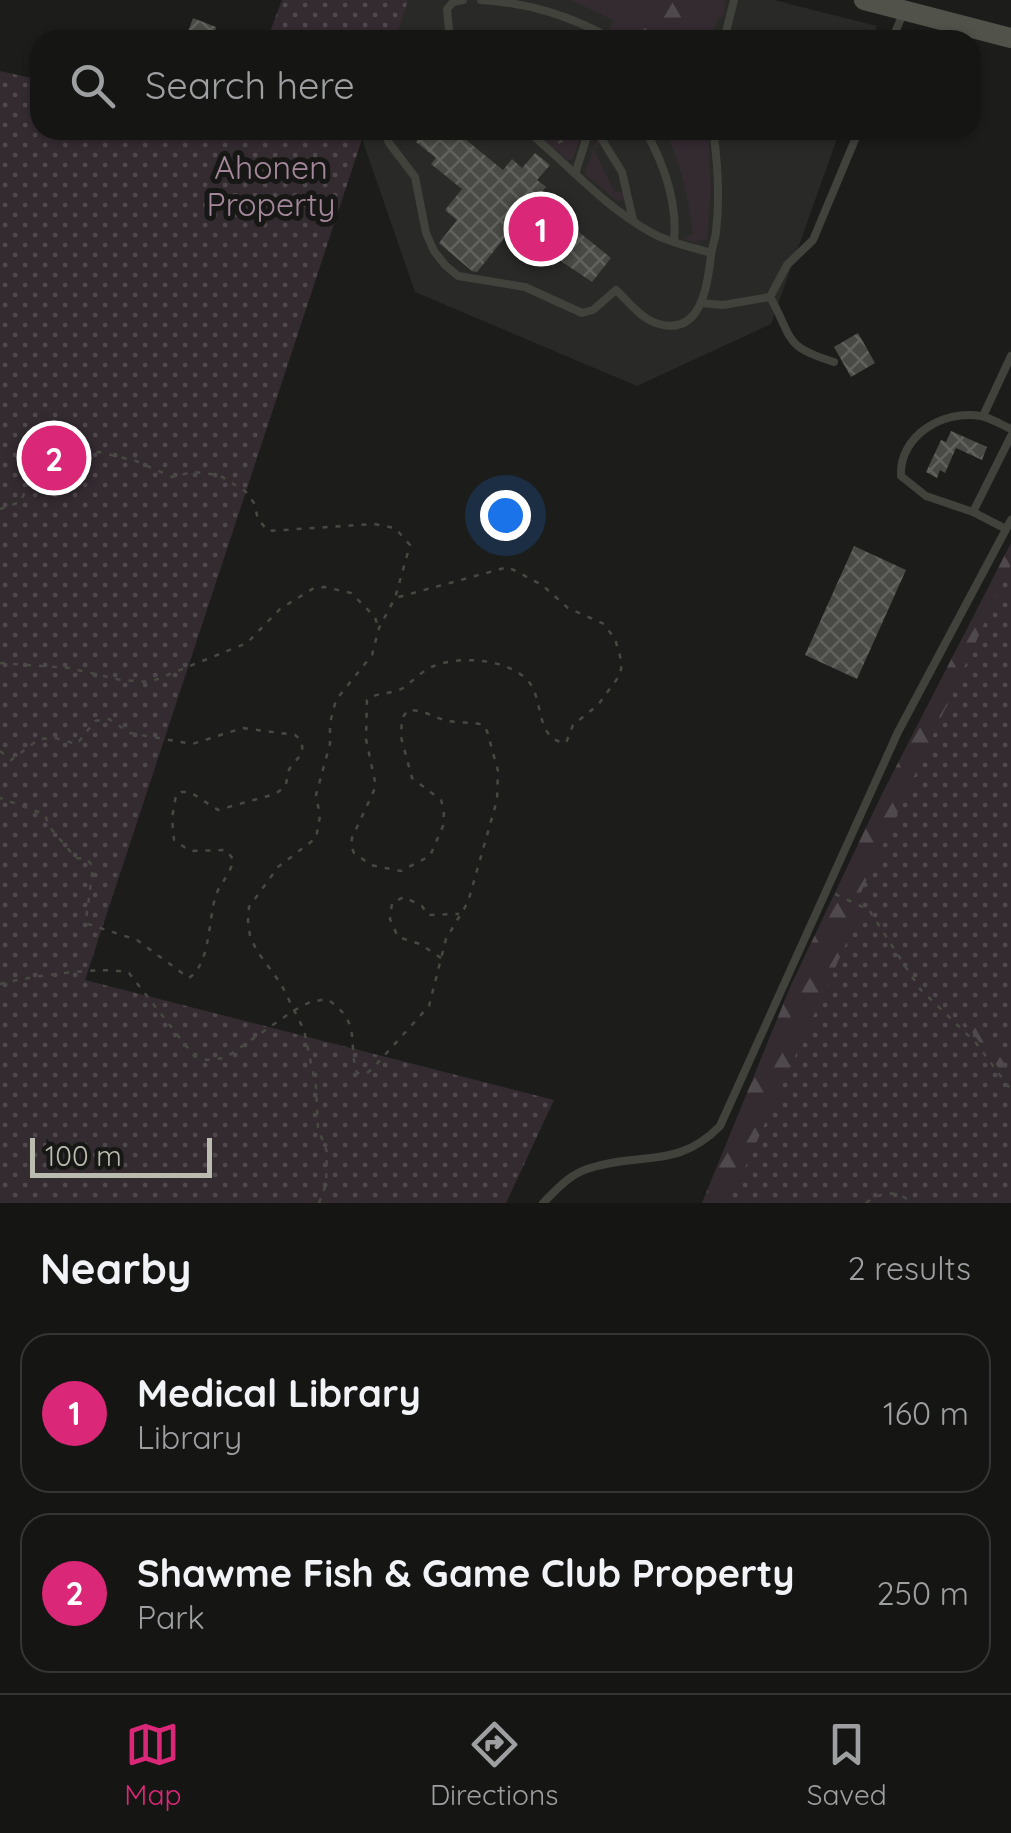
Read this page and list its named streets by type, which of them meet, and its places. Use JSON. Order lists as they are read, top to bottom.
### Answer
{
  "parks": ["Ahonen Property"],
  "scale_bar": "100 m",
  "page": {
    "search": "Search here",
    "pins": ["1", "2"],
    "scale": "100 m",
    "heading": ["Nearby", "2 results"],
    "list": [
      {
        "mark": "1",
        "name": "Medical Library",
        "note": "Library",
        "value": "160 m"
      },
      {
        "mark": "2",
        "name": "Shawme Fish & Game Club Property",
        "note": "Park",
        "value": "250 m"
      }
    ],
    "nav": ["Map", "Directions", "Saved"]
  }
}
